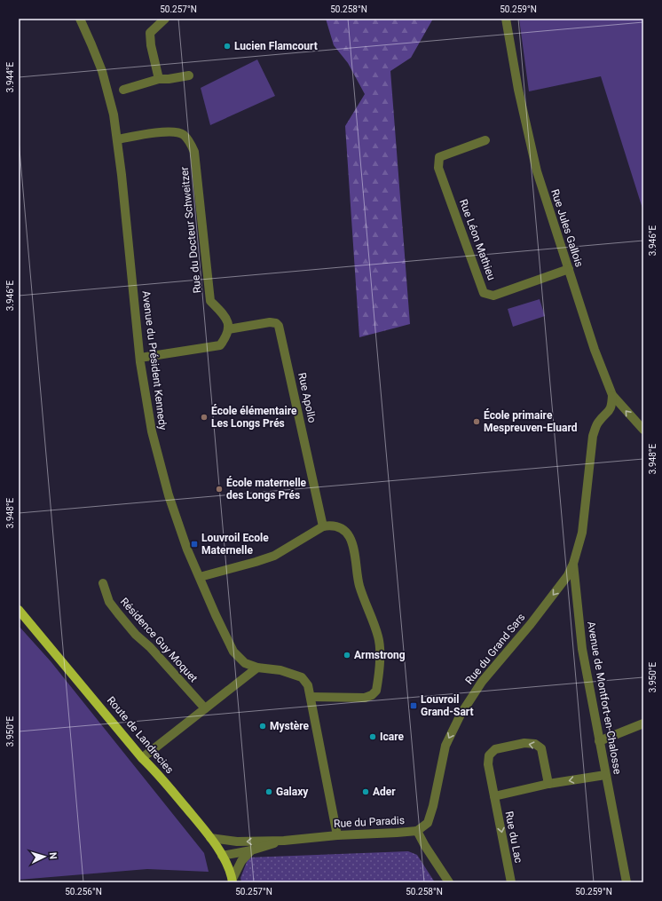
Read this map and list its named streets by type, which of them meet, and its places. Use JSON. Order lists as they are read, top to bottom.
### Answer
{
  "streets": {
    "main road": ["Route de Landrecies"],
    "street": [
      "Rue Jules Gallois",
      "Rue du Docteur Schweitzer",
      "Rue Léon Mathieu",
      "Avenue du Président Kennedy",
      "Rue Apollo",
      "Résidence Guy Moquet",
      "Rue du Grand Sars",
      "Avenue de Montfort-en-Chalosse",
      "Rue du Paradis",
      "Rue du Lac"
    ]
  },
  "crossings": [
    ["Rue Jules Gallois", "Rue Léon Mathieu"],
    ["Rue Jules Gallois", "Avenue de Montfort-en-Chalosse"],
    ["Rue du Docteur Schweitzer", "Avenue du Président Kennedy"],
    ["Rue du Docteur Schweitzer", "Rue Apollo"],
    ["Avenue du Président Kennedy", "Rue du Paradis"],
    ["Rue du Grand Sars", "Avenue de Montfort-en-Chalosse"],
    ["Rue du Grand Sars", "Rue du Paradis"],
    ["Route de Landrecies", "Rue du Paradis"]
  ],
  "one_way": ["Rue du Grand Sars"],
  "places": {
    "other": [
      "Lucien Flamcourt",
      "École élémentaire Les Longs Prés",
      "École primaire Mespreuven-Eluard",
      "École maternelle des Longs Prés",
      "Armstrong",
      "Mystère",
      "Icare",
      "Galaxy",
      "Ader"
    ],
    "transit": ["Louvroil Ecole Maternelle", "Louvroil Grand-Sart"]
  },
  "north": "right",
  "coordinates": [
    "50.257°N",
    "50.258°N",
    "50.259°N",
    "3.944°E",
    "3.946°E",
    "3.948°E",
    "3.950°E",
    "50.256°N"
  ]
}
